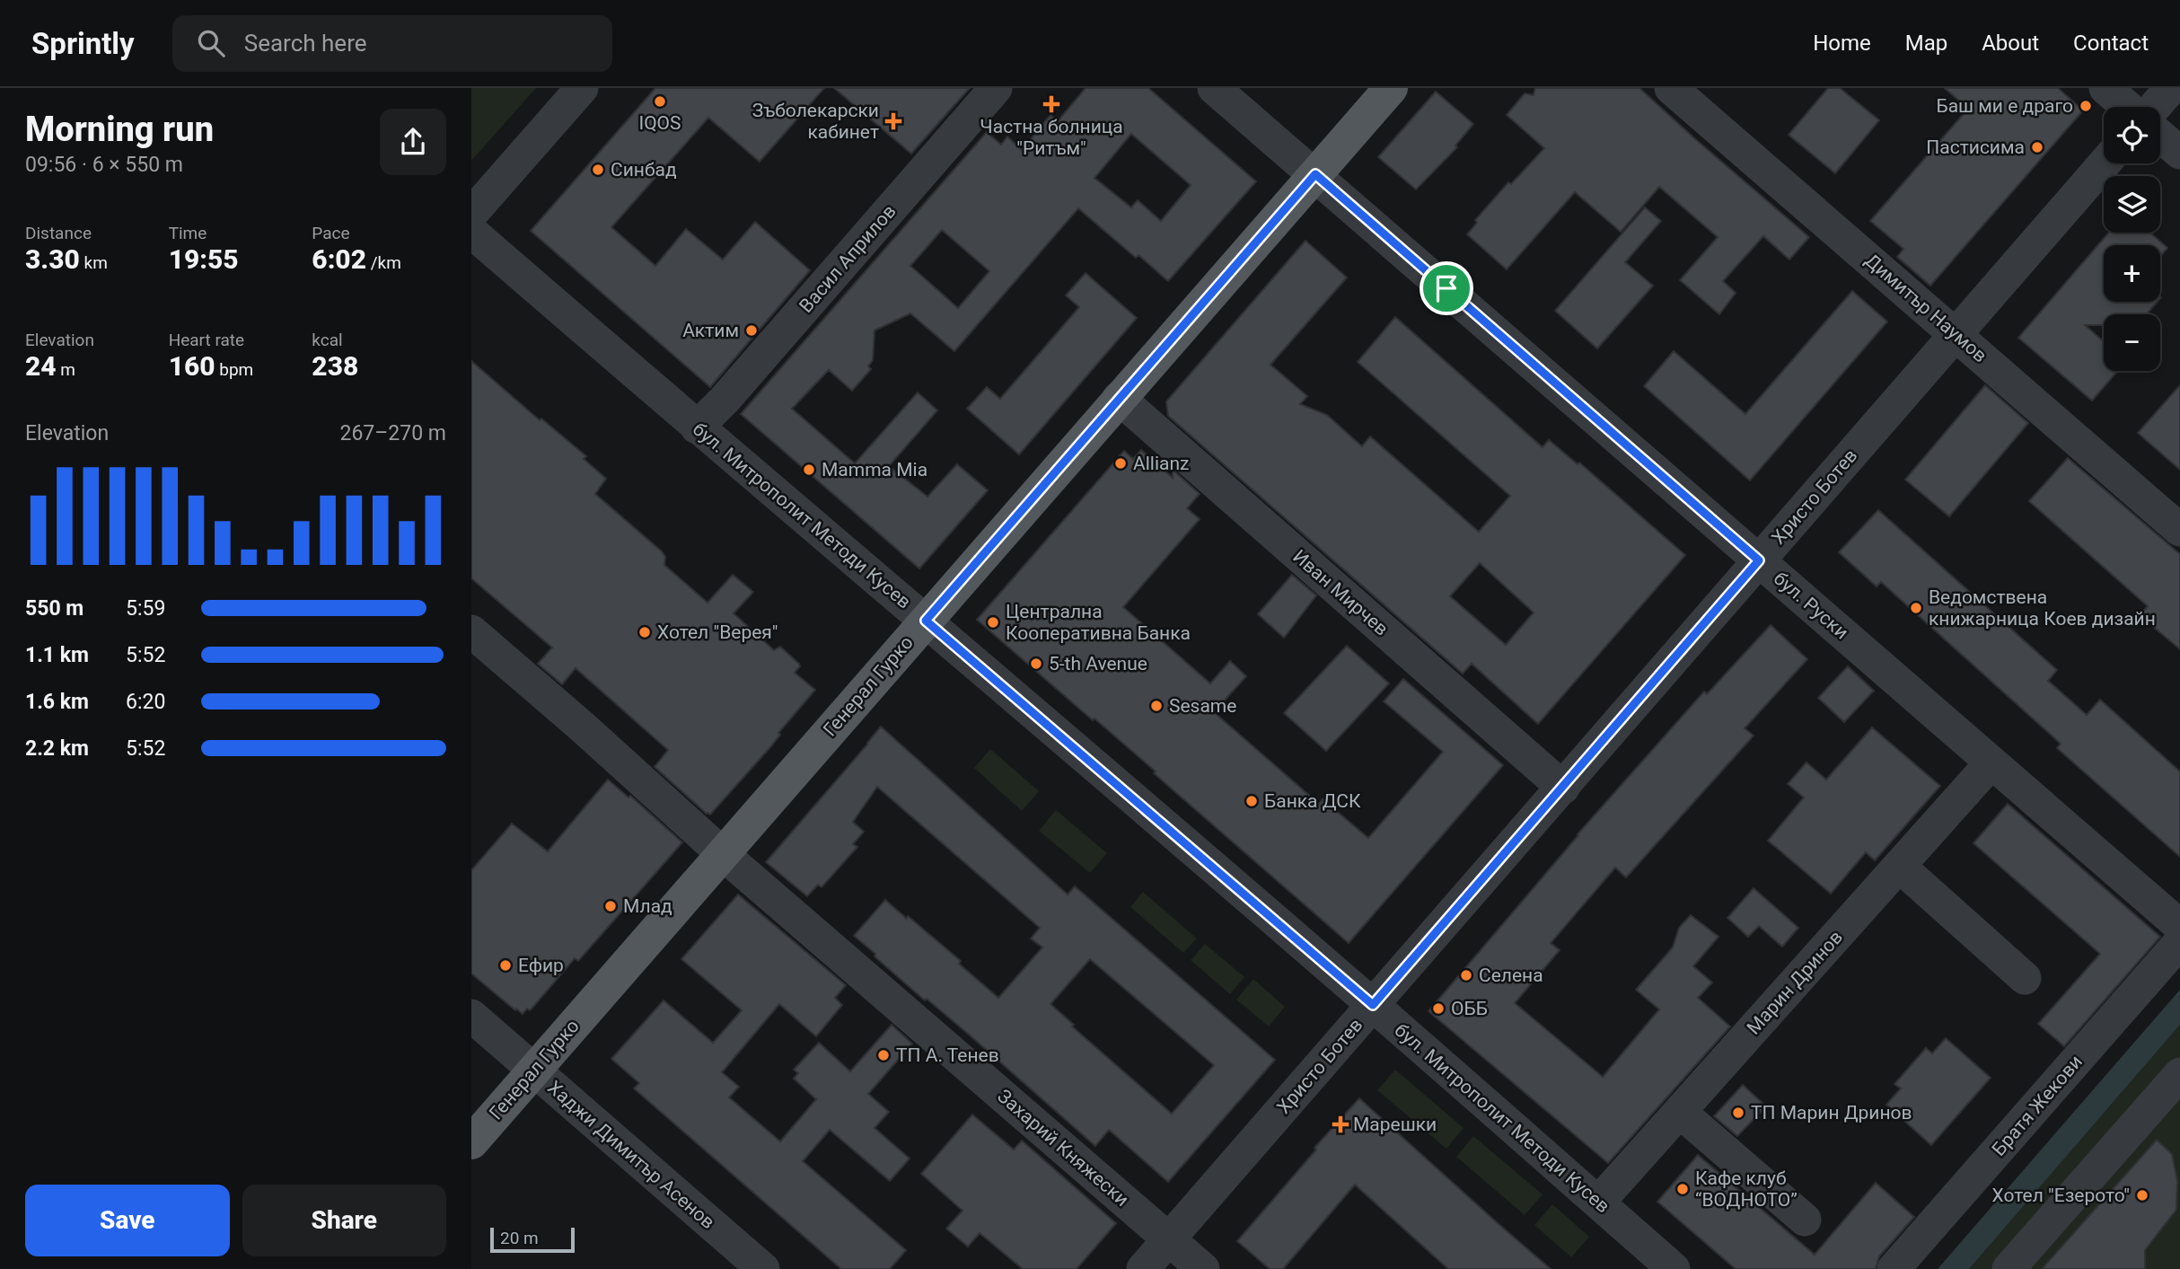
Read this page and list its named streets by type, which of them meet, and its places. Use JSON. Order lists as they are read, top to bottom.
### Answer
{
  "streets": {
    "main road": ["Генерал Гурко"],
    "street": [
      "Васил Априлов",
      "Димитър Наумов",
      "Христо Ботев",
      "бул. Митрополит Методи Кусев",
      "Иван Мирчев",
      "бул. Руски",
      "Марин Дринов",
      "Братя Жекови",
      "Захарий Княжески",
      "Хаджи Димитър Асенов"
    ]
  },
  "crossings": [
    ["Васил Априлов", "бул. Митрополит Методи Кусев"],
    ["Димитър Наумов", "Христо Ботев"],
    ["Христо Ботев", "бул. Митрополит Методи Кусев"],
    ["Христо Ботев", "Иван Мирчев"],
    ["Христо Ботев", "бул. Руски"],
    ["Христо Ботев", "Захарий Княжески"],
    ["бул. Митрополит Методи Кусев", "Генерал Гурко"],
    ["бул. Митрополит Методи Кусев", "Марин Дринов"],
    ["Иван Мирчев", "Генерал Гурко"],
    ["бул. Руски", "Генерал Гурко"],
    ["бул. Руски", "Марин Дринов"],
    ["Генерал Гурко", "Захарий Княжески"],
    ["Генерал Гурко", "Хаджи Димитър Асенов"]
  ],
  "places": {
    "other": [
      "IQOS",
      "Баш ми е драго",
      "Пастисима",
      "Синбад",
      "Актим",
      "Allianz",
      "Mamma Mia",
      "Ведомствена книжарница Коев дизайн",
      "Централна Кооперативна Банка",
      "Хотел \"Верея\"",
      "5-th Avenue",
      "Sesame",
      "Банка ДСК",
      "Млад",
      "Ефир",
      "Селена",
      "ОББ",
      "ТП А. Тенев",
      "ТП Марин Дринов",
      "Кафе клуб “ВОДНОТО”",
      "Хотел \"Езерото\""
    ],
    "health": ["Частна болница \"Ритъм\"", "Зъболекарски кабинет", "Марешки"]
  },
  "scale_bar": "20 m",
  "page": {
    "header": "Sprintly",
    "search": "Search here",
    "nav": [
      "Home",
      "Map",
      "About",
      "Contact"
    ],
    "heading": ["Morning run", "09:56 · 6 × 550 m"],
    "map_buttons": ["+", "−"],
    "stats": [
      ["Distance", "3.30 km"],
      ["Time", "19:55"],
      ["Pace", "6:02 /km"],
      ["Elevation", "24 m"],
      ["Heart rate", "160 bpm"],
      ["kcal", "238"]
    ],
    "chart": ["Elevation", "267–270 m"],
    "list": [
      {
        "name": "550 m",
        "note": "5:59"
      },
      {
        "name": "1.1 km",
        "note": "5:52"
      },
      {
        "name": "1.6 km",
        "note": "6:20"
      },
      {
        "name": "2.2 km",
        "note": "5:52"
      }
    ],
    "buttons": ["Save", "Share"],
    "scale": "20 m"
  }
}
